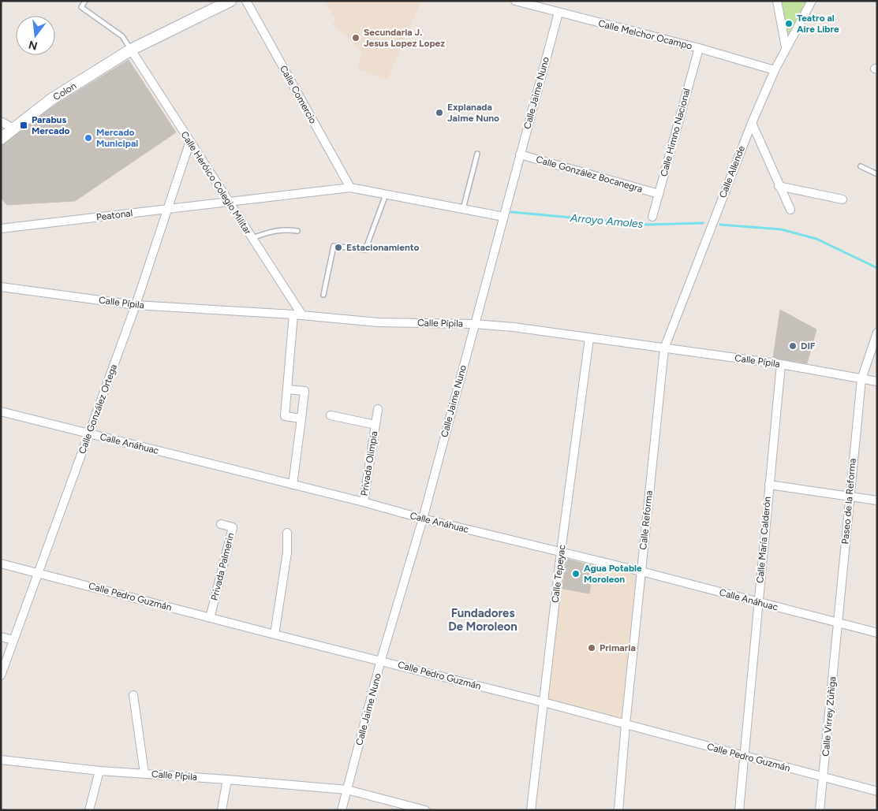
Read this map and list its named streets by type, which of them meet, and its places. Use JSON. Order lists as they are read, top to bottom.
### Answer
{
  "streets": {
    "street": [
      "Calle Melchor Ocampo",
      "Colon",
      "Calle Jaime Nuno",
      "Calle Comercio",
      "Calle Himno Nacional",
      "Calle Allende",
      "Calle González Bocanegra",
      "Calle Heróico Colegio Militar",
      "Peatonal",
      "Calle Pípila",
      "Calle González Ortega",
      "Calle Anáhuac",
      "Privada Olimpia",
      "Paseo de la Reforma",
      "Calle Reforma",
      "Calle María Calderón",
      "Privada Palmerin",
      "Calle Tepeyac",
      "Calle Pedro Guzmán",
      "Calle Virrey Zúñiga"
    ]
  },
  "crossings": [
    ["Calle Melchor Ocampo", "Calle Jaime Nuno"],
    ["Calle Melchor Ocampo", "Calle Himno Nacional"],
    ["Calle Melchor Ocampo", "Calle Allende"],
    ["Colon", "Calle Heróico Colegio Militar"],
    ["Calle Jaime Nuno", "Calle González Bocanegra"],
    ["Calle Jaime Nuno", "Peatonal"],
    ["Calle Jaime Nuno", "Calle Pípila"],
    ["Calle Jaime Nuno", "Calle Anáhuac"],
    ["Calle Jaime Nuno", "Calle Pedro Guzmán"],
    ["Calle Comercio", "Peatonal"],
    ["Calle Himno Nacional", "Calle González Bocanegra"],
    ["Calle Allende", "Calle Pípila"],
    ["Calle Allende", "Calle Reforma"],
    ["Calle Heróico Colegio Militar", "Peatonal"],
    ["Calle Heróico Colegio Militar", "Calle Pípila"],
    ["Calle Heróico Colegio Militar", "Calle González Ortega"],
    ["Peatonal", "Calle González Ortega"],
    ["Calle Pípila", "Calle González Ortega"],
    ["Calle Pípila", "Paseo de la Reforma"],
    ["Calle Pípila", "Calle Reforma"],
    ["Calle Pípila", "Calle María Calderón"],
    ["Calle Pípila", "Calle Tepeyac"],
    ["Calle González Ortega", "Calle Anáhuac"],
    ["Calle González Ortega", "Calle Pedro Guzmán"],
    ["Calle Anáhuac", "Privada Olimpia"],
    ["Calle Anáhuac", "Paseo de la Reforma"],
    ["Calle Anáhuac", "Calle Reforma"],
    ["Calle Anáhuac", "Calle María Calderón"],
    ["Calle Anáhuac", "Calle Tepeyac"],
    ["Calle Anáhuac", "Calle Virrey Zúñiga"],
    ["Paseo de la Reforma", "Calle Virrey Zúñiga"],
    ["Calle Reforma", "Calle Pedro Guzmán"],
    ["Calle María Calderón", "Calle Pedro Guzmán"],
    ["Privada Palmerin", "Calle Pedro Guzmán"],
    ["Calle Tepeyac", "Calle Pedro Guzmán"],
    ["Calle Pedro Guzmán", "Calle Virrey Zúñiga"]
  ],
  "districts": ["Fundadores De Moroleon"],
  "water": ["Arroyo Amoles"],
  "places": {
    "other": [
      "Teatro al Aire Libre",
      "Secundaria J. Jesus Lopez Lopez",
      "Explanada Jaime Nuno",
      "Mercado Municipal",
      "Estacionamiento",
      "DIF",
      "Agua Potable Moroleon",
      "Primaria"
    ],
    "transit": ["Parabus Mercado"]
  },
  "north": "bottom"
}
